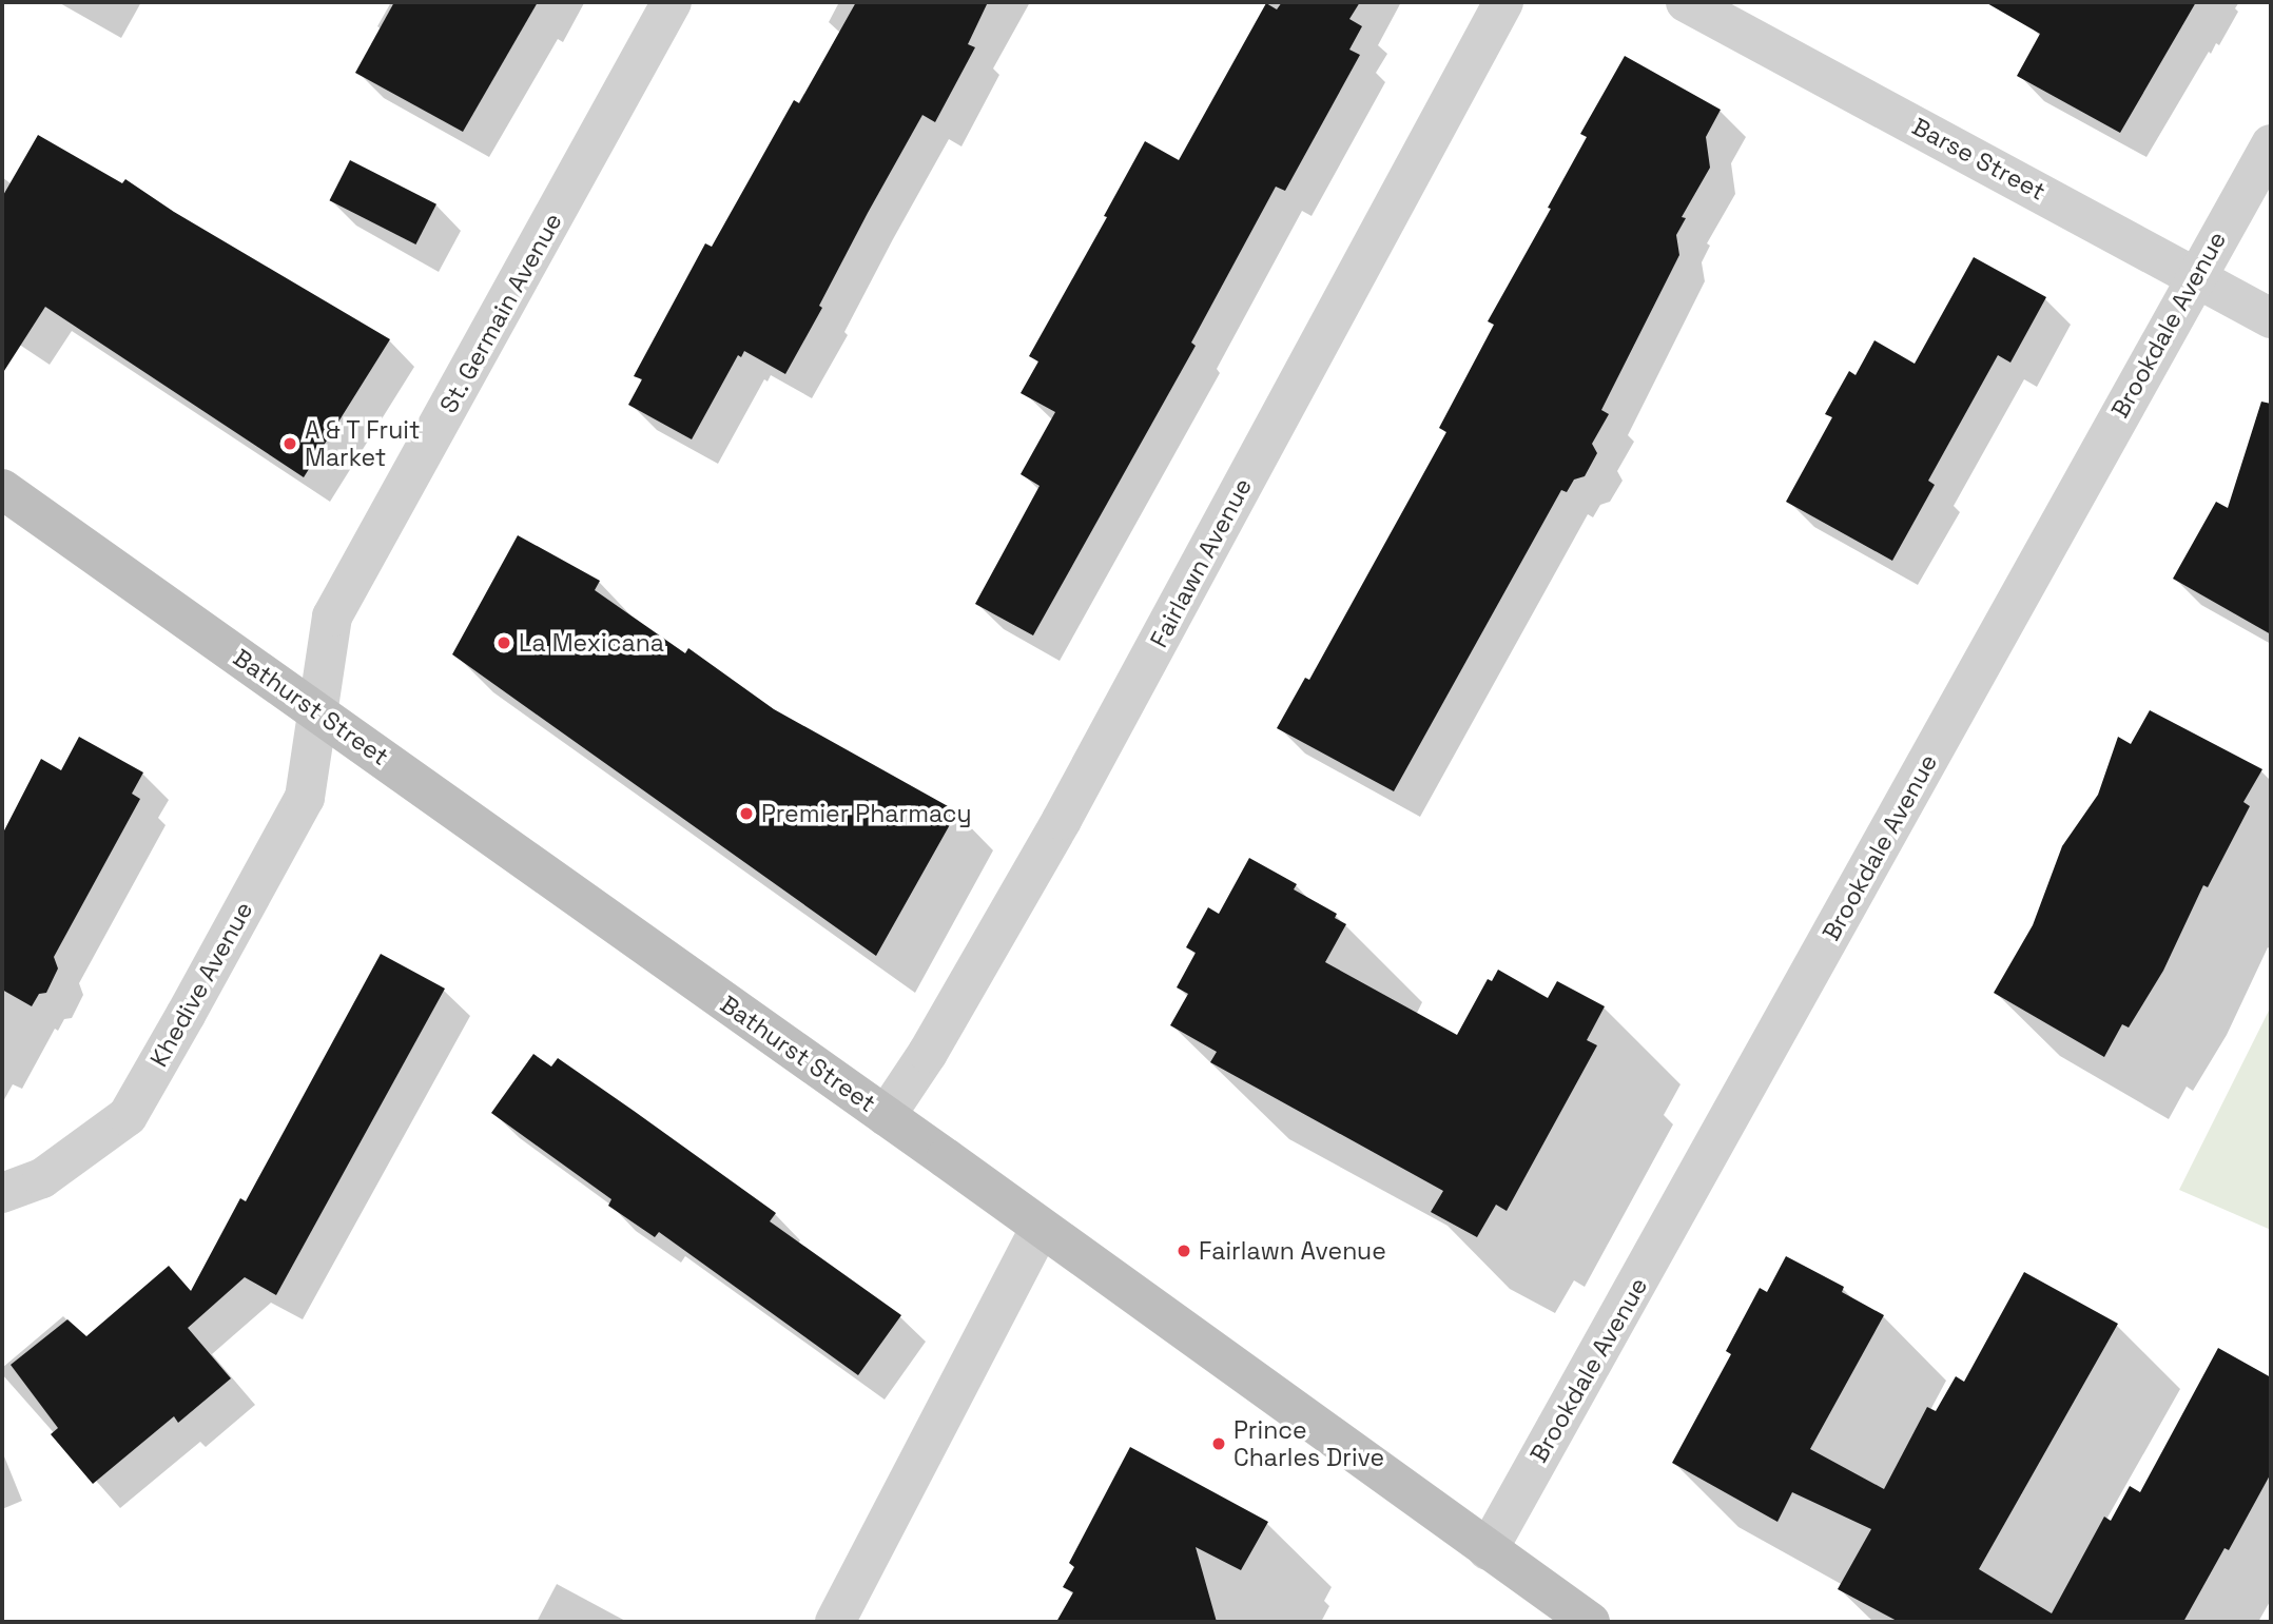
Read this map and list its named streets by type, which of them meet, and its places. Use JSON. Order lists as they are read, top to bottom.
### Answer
{
  "streets": {
    "main road": ["Bathurst Street"],
    "street": [
      "Barse Street",
      "St. Germain Avenue",
      "Brookdale Avenue",
      "Fairlawn Avenue",
      "Khedive Avenue"
    ]
  },
  "crossings": [
    ["Barse Street", "Brookdale Avenue"],
    ["St. Germain Avenue", "Bathurst Street"],
    ["St. Germain Avenue", "Khedive Avenue"],
    ["Brookdale Avenue", "Bathurst Street"],
    ["Fairlawn Avenue", "Bathurst Street"],
    ["Bathurst Street", "Khedive Avenue"]
  ],
  "places": [
    "A & T Fruit Market",
    "La Mexicana",
    "Premier Pharmacy",
    "Fairlawn Avenue",
    "Prince Charles Drive"
  ]
}
